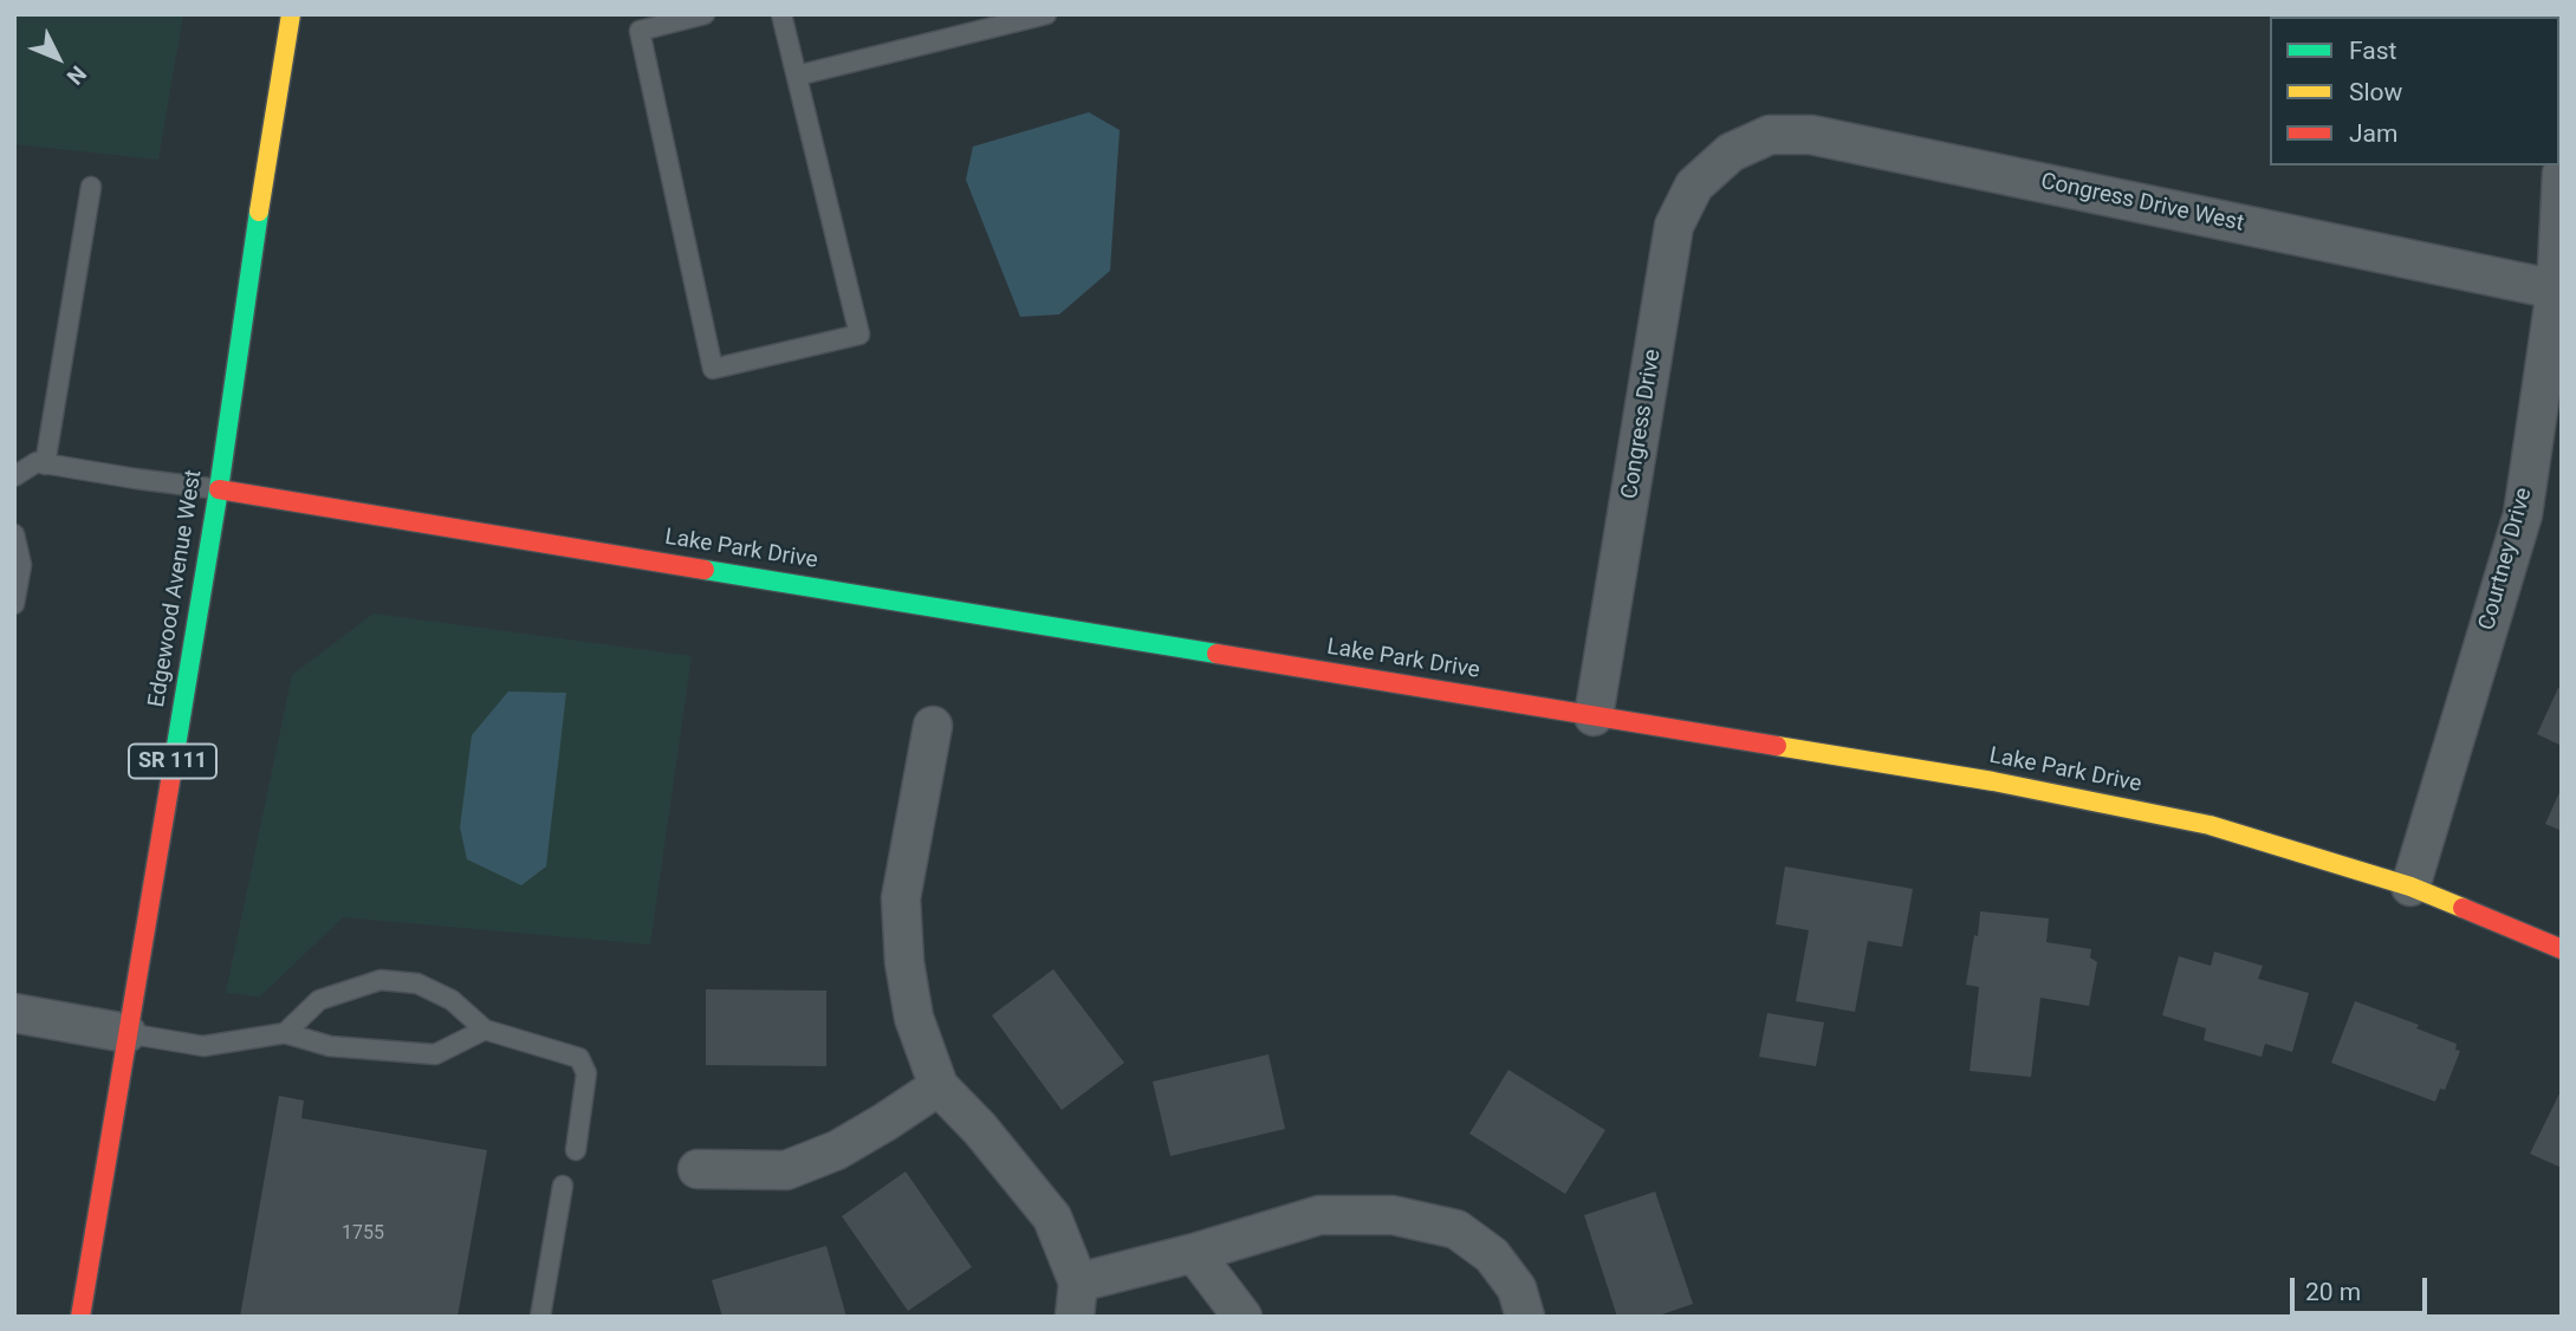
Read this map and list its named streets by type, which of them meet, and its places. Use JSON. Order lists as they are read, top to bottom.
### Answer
{
  "streets": {
    "street": [
      "Congress Drive West",
      "Congress Drive",
      "Lake Park Drive",
      "Courtney Drive",
      "Edgewood Avenue West",
      "SR 111"
    ]
  },
  "crossings": [
    ["Congress Drive West", "Congress Drive"],
    ["Congress Drive West", "Courtney Drive"],
    ["Congress Drive", "Lake Park Drive"],
    ["Lake Park Drive", "Courtney Drive"],
    ["Lake Park Drive", "Edgewood Avenue West"]
  ],
  "house_numbers": ["1755"],
  "legend": ["Fast", "Slow", "Jam"],
  "scale_bar": "20 m",
  "north": "bottom right"
}
